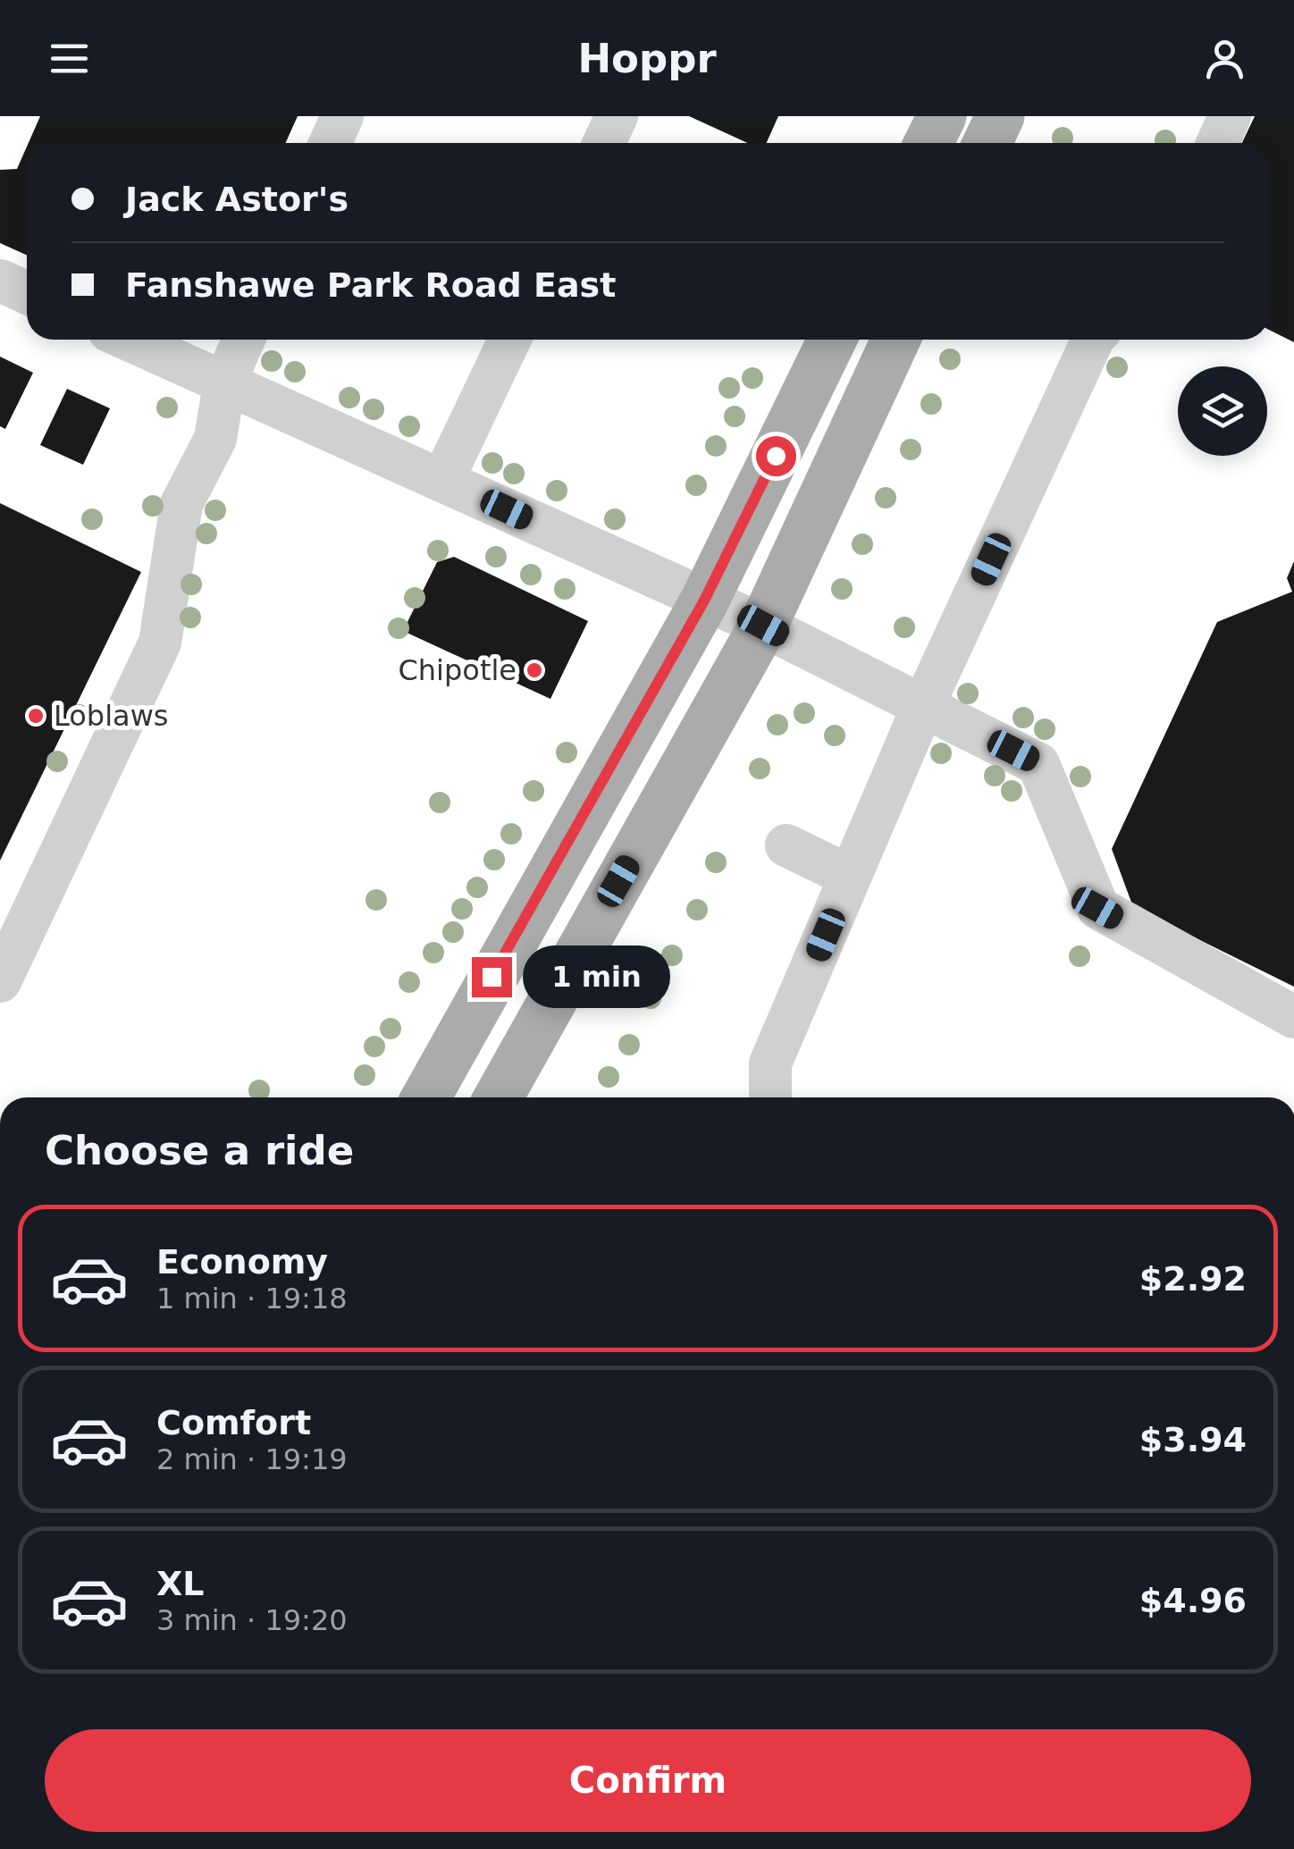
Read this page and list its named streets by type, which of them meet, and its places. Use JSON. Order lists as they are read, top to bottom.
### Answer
{
  "places": ["Chipotle", "Loblaws"],
  "page": {
    "header": "Hoppr",
    "banner": ["Jack Astor's", "Fanshawe Park Road East"],
    "bubble": "1 min",
    "heading": "Choose a ride",
    "list": [
      {
        "name": "Economy",
        "note": "1 min · 19:18",
        "value": "$2.92"
      },
      {
        "name": "Comfort",
        "note": "2 min · 19:19",
        "value": "$3.94"
      },
      {
        "name": "XL",
        "note": "3 min · 19:20",
        "value": "$4.96"
      }
    ],
    "buttons": "Confirm"
  }
}
